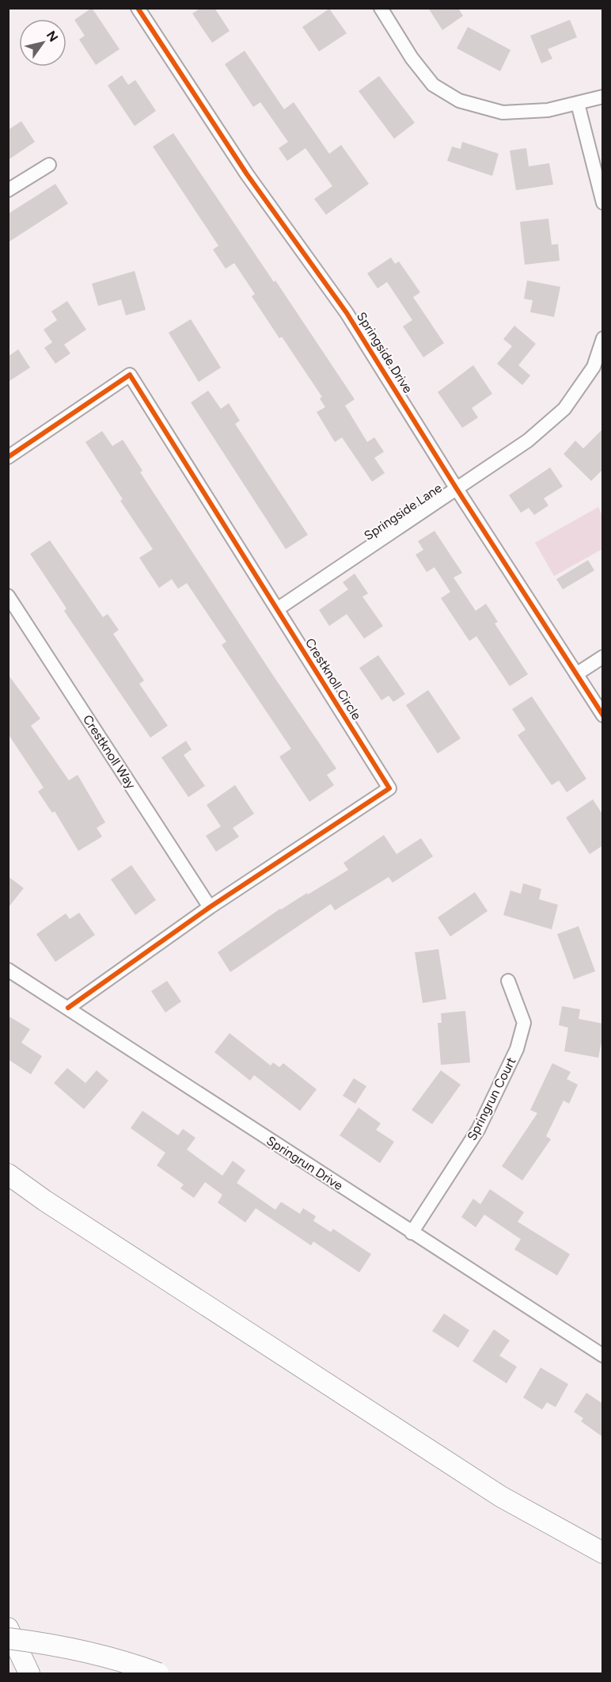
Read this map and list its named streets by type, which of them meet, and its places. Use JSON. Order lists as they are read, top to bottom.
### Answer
{
  "streets": {
    "street": [
      "Springside Drive",
      "Springside Lane",
      "Crestknoll Circle",
      "Crestknoll Way",
      "Springrun Court",
      "Springrun Drive"
    ]
  },
  "crossings": [
    ["Springside Drive", "Springside Lane"],
    ["Springside Lane", "Crestknoll Circle"],
    ["Crestknoll Circle", "Crestknoll Way"],
    ["Crestknoll Circle", "Springrun Drive"],
    ["Springrun Court", "Springrun Drive"]
  ],
  "north": "top right"
}
